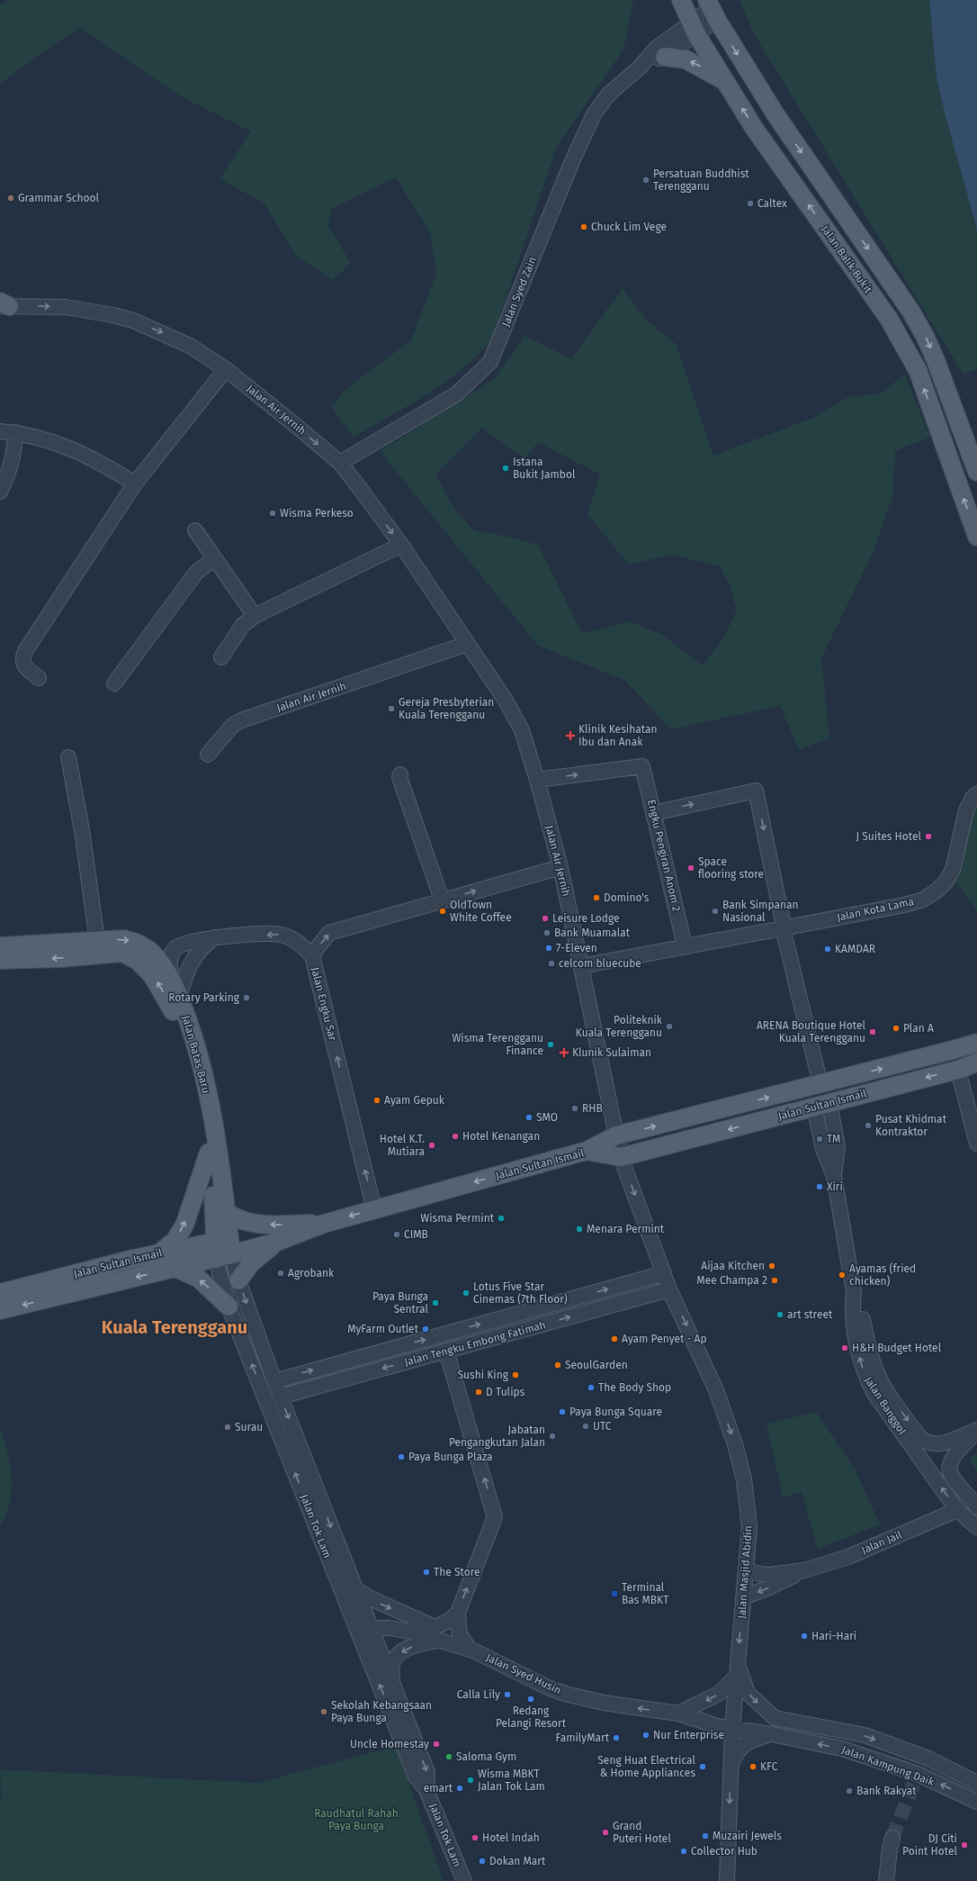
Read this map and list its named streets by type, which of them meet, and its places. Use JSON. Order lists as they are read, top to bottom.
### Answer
{
  "streets": {
    "main road": ["Jalan Balik Bukit", "Jalan Batas Baru", "Jalan Sultan Ismail"],
    "street": [
      "Jalan Syed Zain",
      "Jalan Air Jernih",
      "Engku Pengiran Anom 2",
      "Jalan Kota Lama",
      "Jalan Engku Sar",
      "Jalan Tengku Embong Fatimah",
      "Jalan Banggol",
      "Jalan Tok Lam",
      "Jalan Jail",
      "Jalan Masjid Abidin",
      "Jalan Syed Husin",
      "Jalan Kampung Daik"
    ]
  },
  "crossings": [
    ["Jalan Syed Zain", "Jalan Air Jernih"],
    ["Jalan Air Jernih", "Engku Pengiran Anom 2"],
    ["Jalan Air Jernih", "Jalan Kota Lama"],
    ["Jalan Air Jernih", "Jalan Engku Sar"],
    ["Jalan Air Jernih", "Jalan Sultan Ismail"],
    ["Jalan Air Jernih", "Jalan Masjid Abidin"],
    ["Engku Pengiran Anom 2", "Jalan Kota Lama"],
    ["Jalan Engku Sar", "Jalan Sultan Ismail"],
    ["Jalan Batas Baru", "Jalan Sultan Ismail"],
    ["Jalan Batas Baru", "Jalan Tok Lam"],
    ["Jalan Sultan Ismail", "Jalan Banggol"],
    ["Jalan Sultan Ismail", "Jalan Tok Lam"],
    ["Jalan Sultan Ismail", "Jalan Masjid Abidin"],
    ["Jalan Tengku Embong Fatimah", "Jalan Tok Lam"],
    ["Jalan Tengku Embong Fatimah", "Jalan Masjid Abidin"],
    ["Jalan Banggol", "Jalan Jail"],
    ["Jalan Tok Lam", "Jalan Syed Husin"],
    ["Jalan Jail", "Jalan Masjid Abidin"],
    ["Jalan Masjid Abidin", "Jalan Syed Husin"],
    ["Jalan Masjid Abidin", "Jalan Kampung Daik"],
    ["Jalan Syed Husin", "Jalan Kampung Daik"]
  ],
  "one_way": ["Jalan Banggol", "Jalan Masjid Abidin", "Jalan Syed Husin"],
  "districts": ["Kuala Terengganu"],
  "parks": ["Raudhatul Rahah Paya Bunga"],
  "places": {
    "other": [
      "Persatuan Buddhist Terengganu",
      "Grammar School",
      "Caltex",
      "Chuck Lim Vege",
      "Istana Bukit Jambol",
      "Wisma Perkeso",
      "Gereja Presbyterian Kuala Terengganu",
      "J Suites Hotel",
      "Space flooring store",
      "Domino's",
      "OldTown White Coffee",
      "Bank Simpanan Nasional",
      "Leisure Lodge",
      "Bank Muamalat",
      "7-Eleven",
      "KAMDAR",
      "celcom bluecube",
      "Rotary Parking",
      "Politeknik Kuala Terengganu",
      "Plan A",
      "ARENA Boutique Hotel Kuala Terengganu",
      "Wisma Terengganu Finance",
      "Ayam Gepuk",
      "RHB",
      "SMO",
      "Pusat Khidmat Kontraktor",
      "Hotel Kenangan",
      "TM",
      "Hotel K.T. Mutiara",
      "Xiri",
      "Wisma Permint",
      "Menara Permint",
      "CIMB",
      "Aijaa Kitchen",
      "Agrobank",
      "Ayamas (fried chicken)",
      "Mee Champa 2",
      "Lotus Five Star Cinemas (7th Floor)",
      "Paya Bunga Sentral",
      "art street",
      "MyFarm Outlet",
      "Ayam Penyet - Ap",
      "H&H Budget Hotel",
      "SeoulGarden",
      "Sushi King",
      "The Body Shop",
      "D Tulips",
      "Paya Bunga Square",
      "UTC",
      "Surau",
      "Jabatan Pengangkutan Jalan",
      "Paya Bunga Plaza",
      "The Store",
      "Hari-Hari",
      "Calla Lily",
      "Redang Pelangi Resort",
      "Sekolah Kebangsaan Paya Bunga",
      "Nur Enterprise",
      "FamilyMart",
      "Uncle Homestay",
      "Saloma Gym",
      "Seng Huat Electrical & Home Appliances",
      "KFC",
      "Wisma MBKT Jalan Tok Lam",
      "emart",
      "Bank Rakyat",
      "Grand Puteri Hotel",
      "Muzairi Jewels",
      "Hotel Indah",
      "DJ Citi Point Hotel",
      "Collector Hub",
      "Dokan Mart"
    ],
    "health": ["Klinik Kesihatan Ibu dan Anak", "Klunik Sulaiman"],
    "transit": ["Terminal Bas MBKT"]
  }
}
